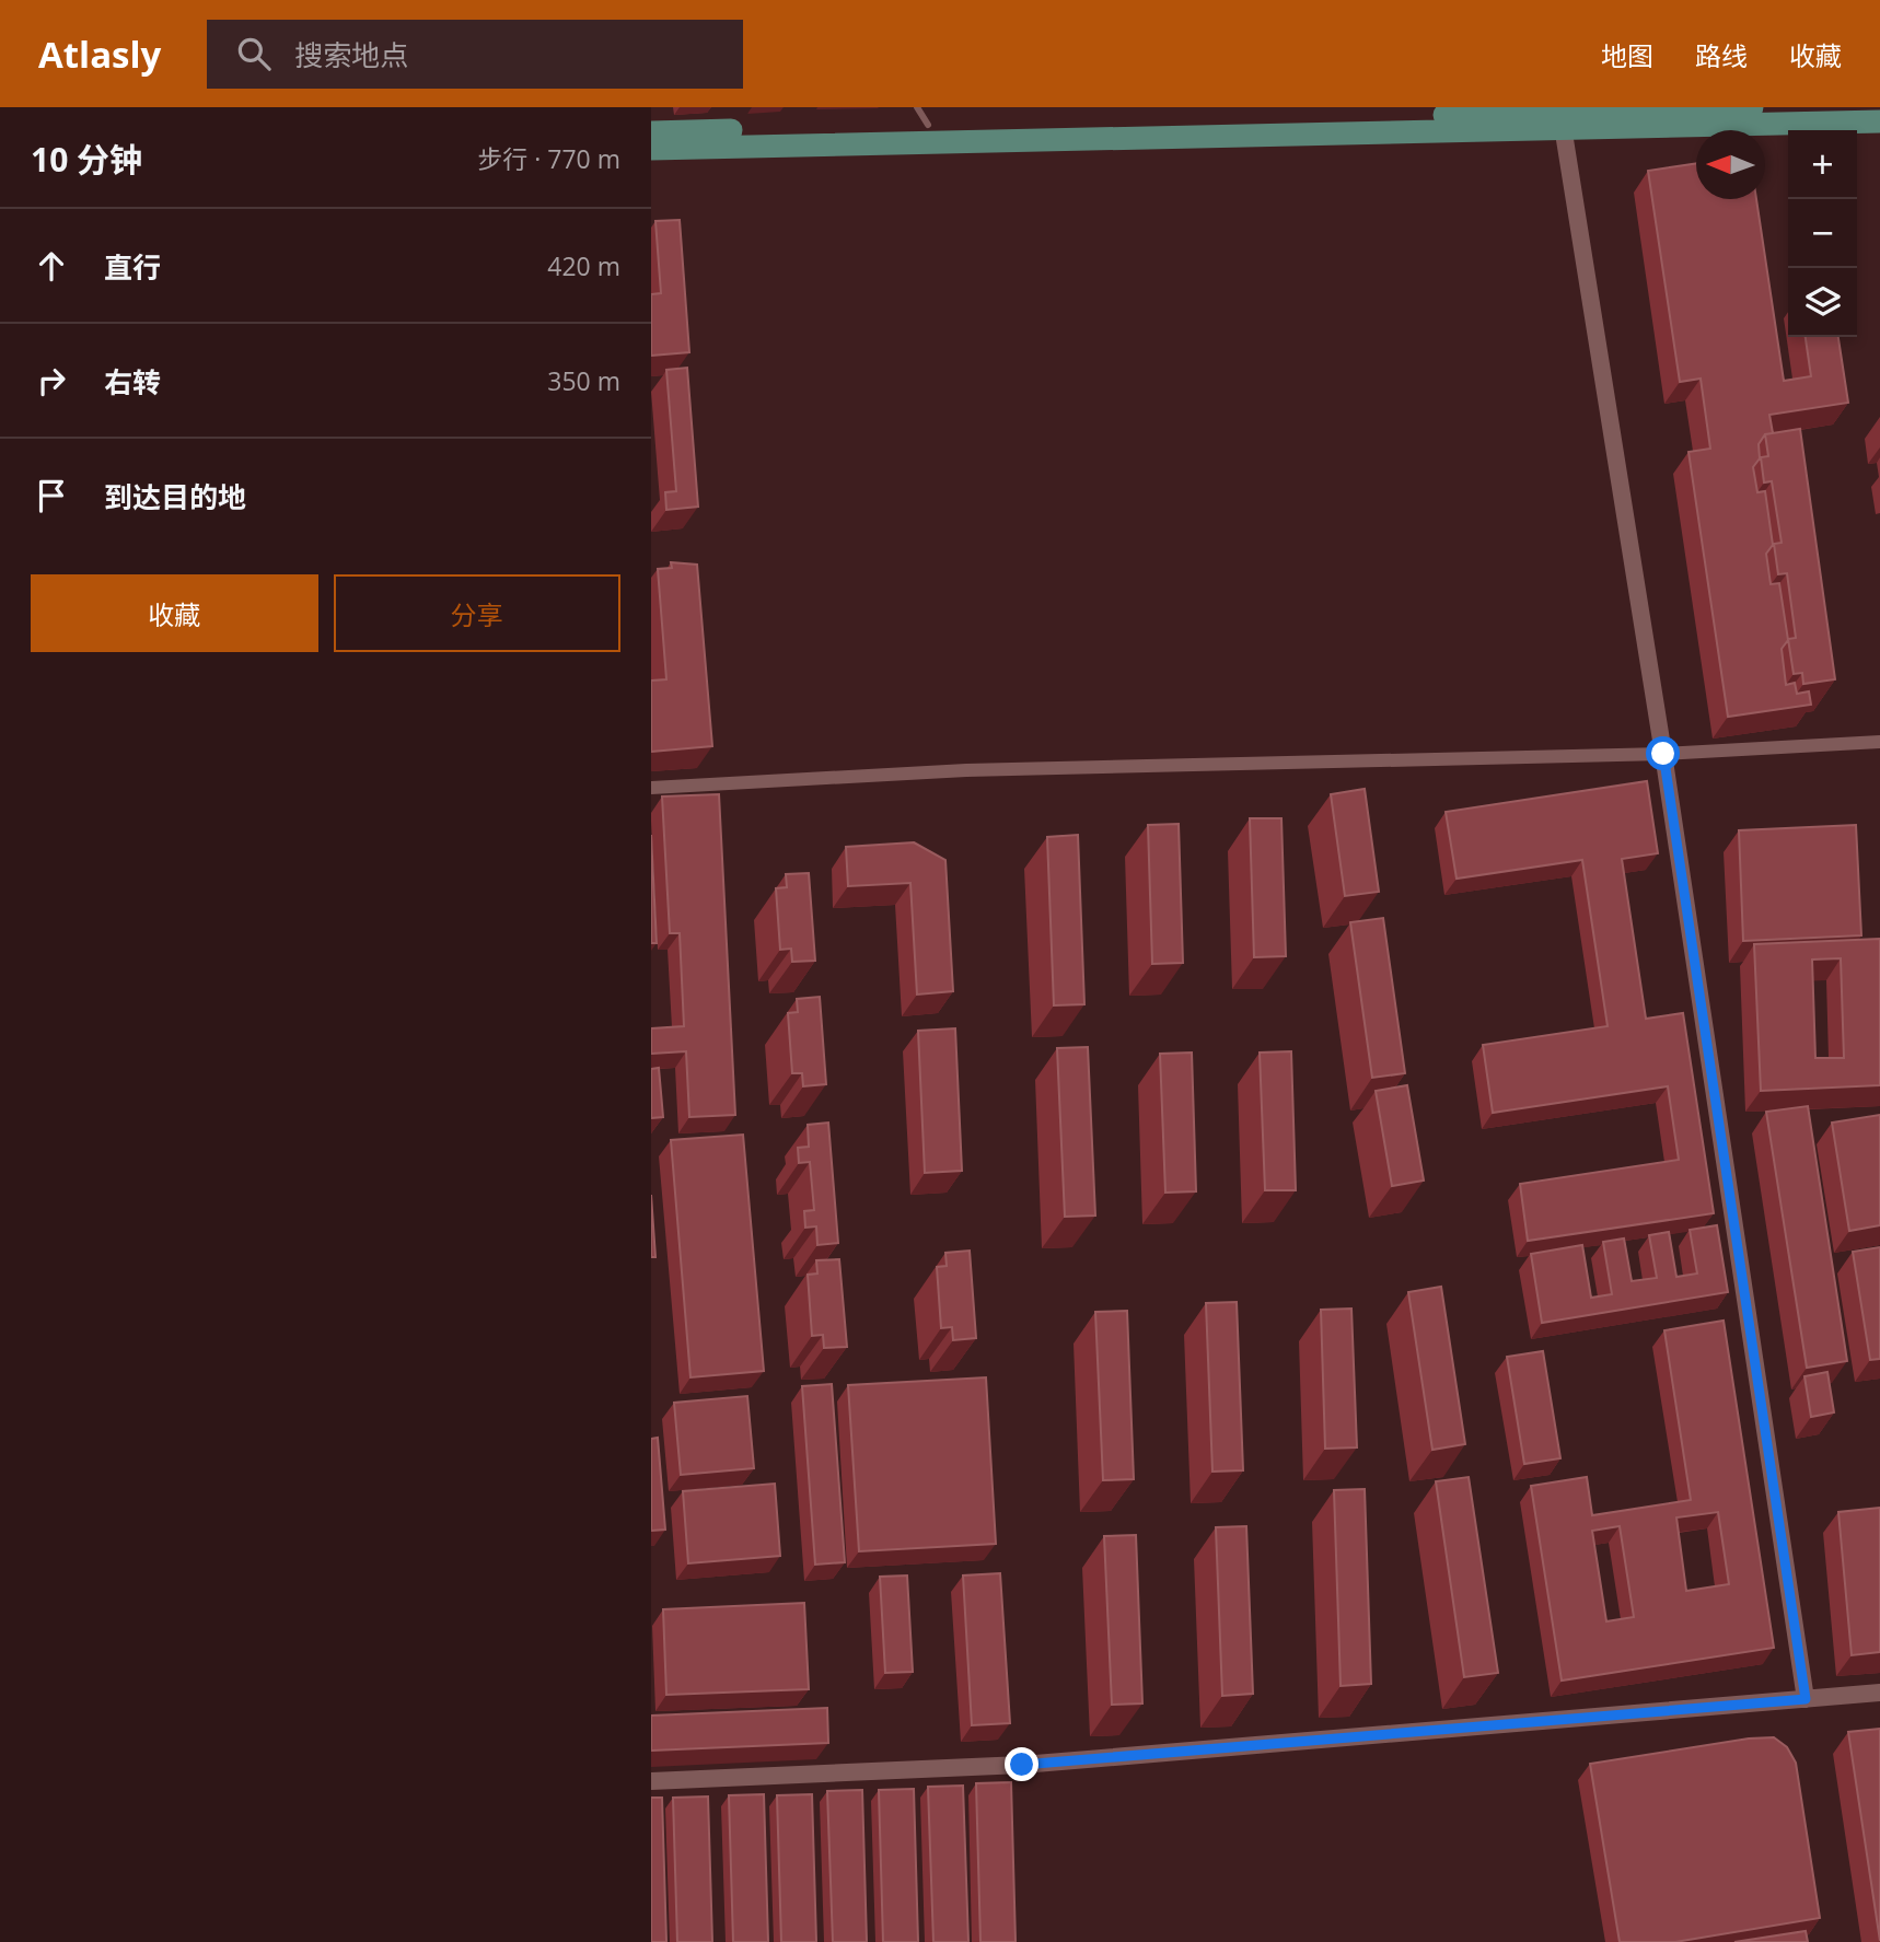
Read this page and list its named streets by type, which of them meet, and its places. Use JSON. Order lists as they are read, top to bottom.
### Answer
{
  "north": "left",
  "page": {
    "header": "Atlasly",
    "search": "搜索地点",
    "nav": ["地图", "路线", "收藏"],
    "heading": ["10 分钟", "步行 · 770 m"],
    "map_buttons": ["+", "−"],
    "list": [
      ["直行", "420 m"],
      ["右转", "350 m"],
      "到达目的地"
    ],
    "buttons": ["收藏", "分享"]
  }
}
